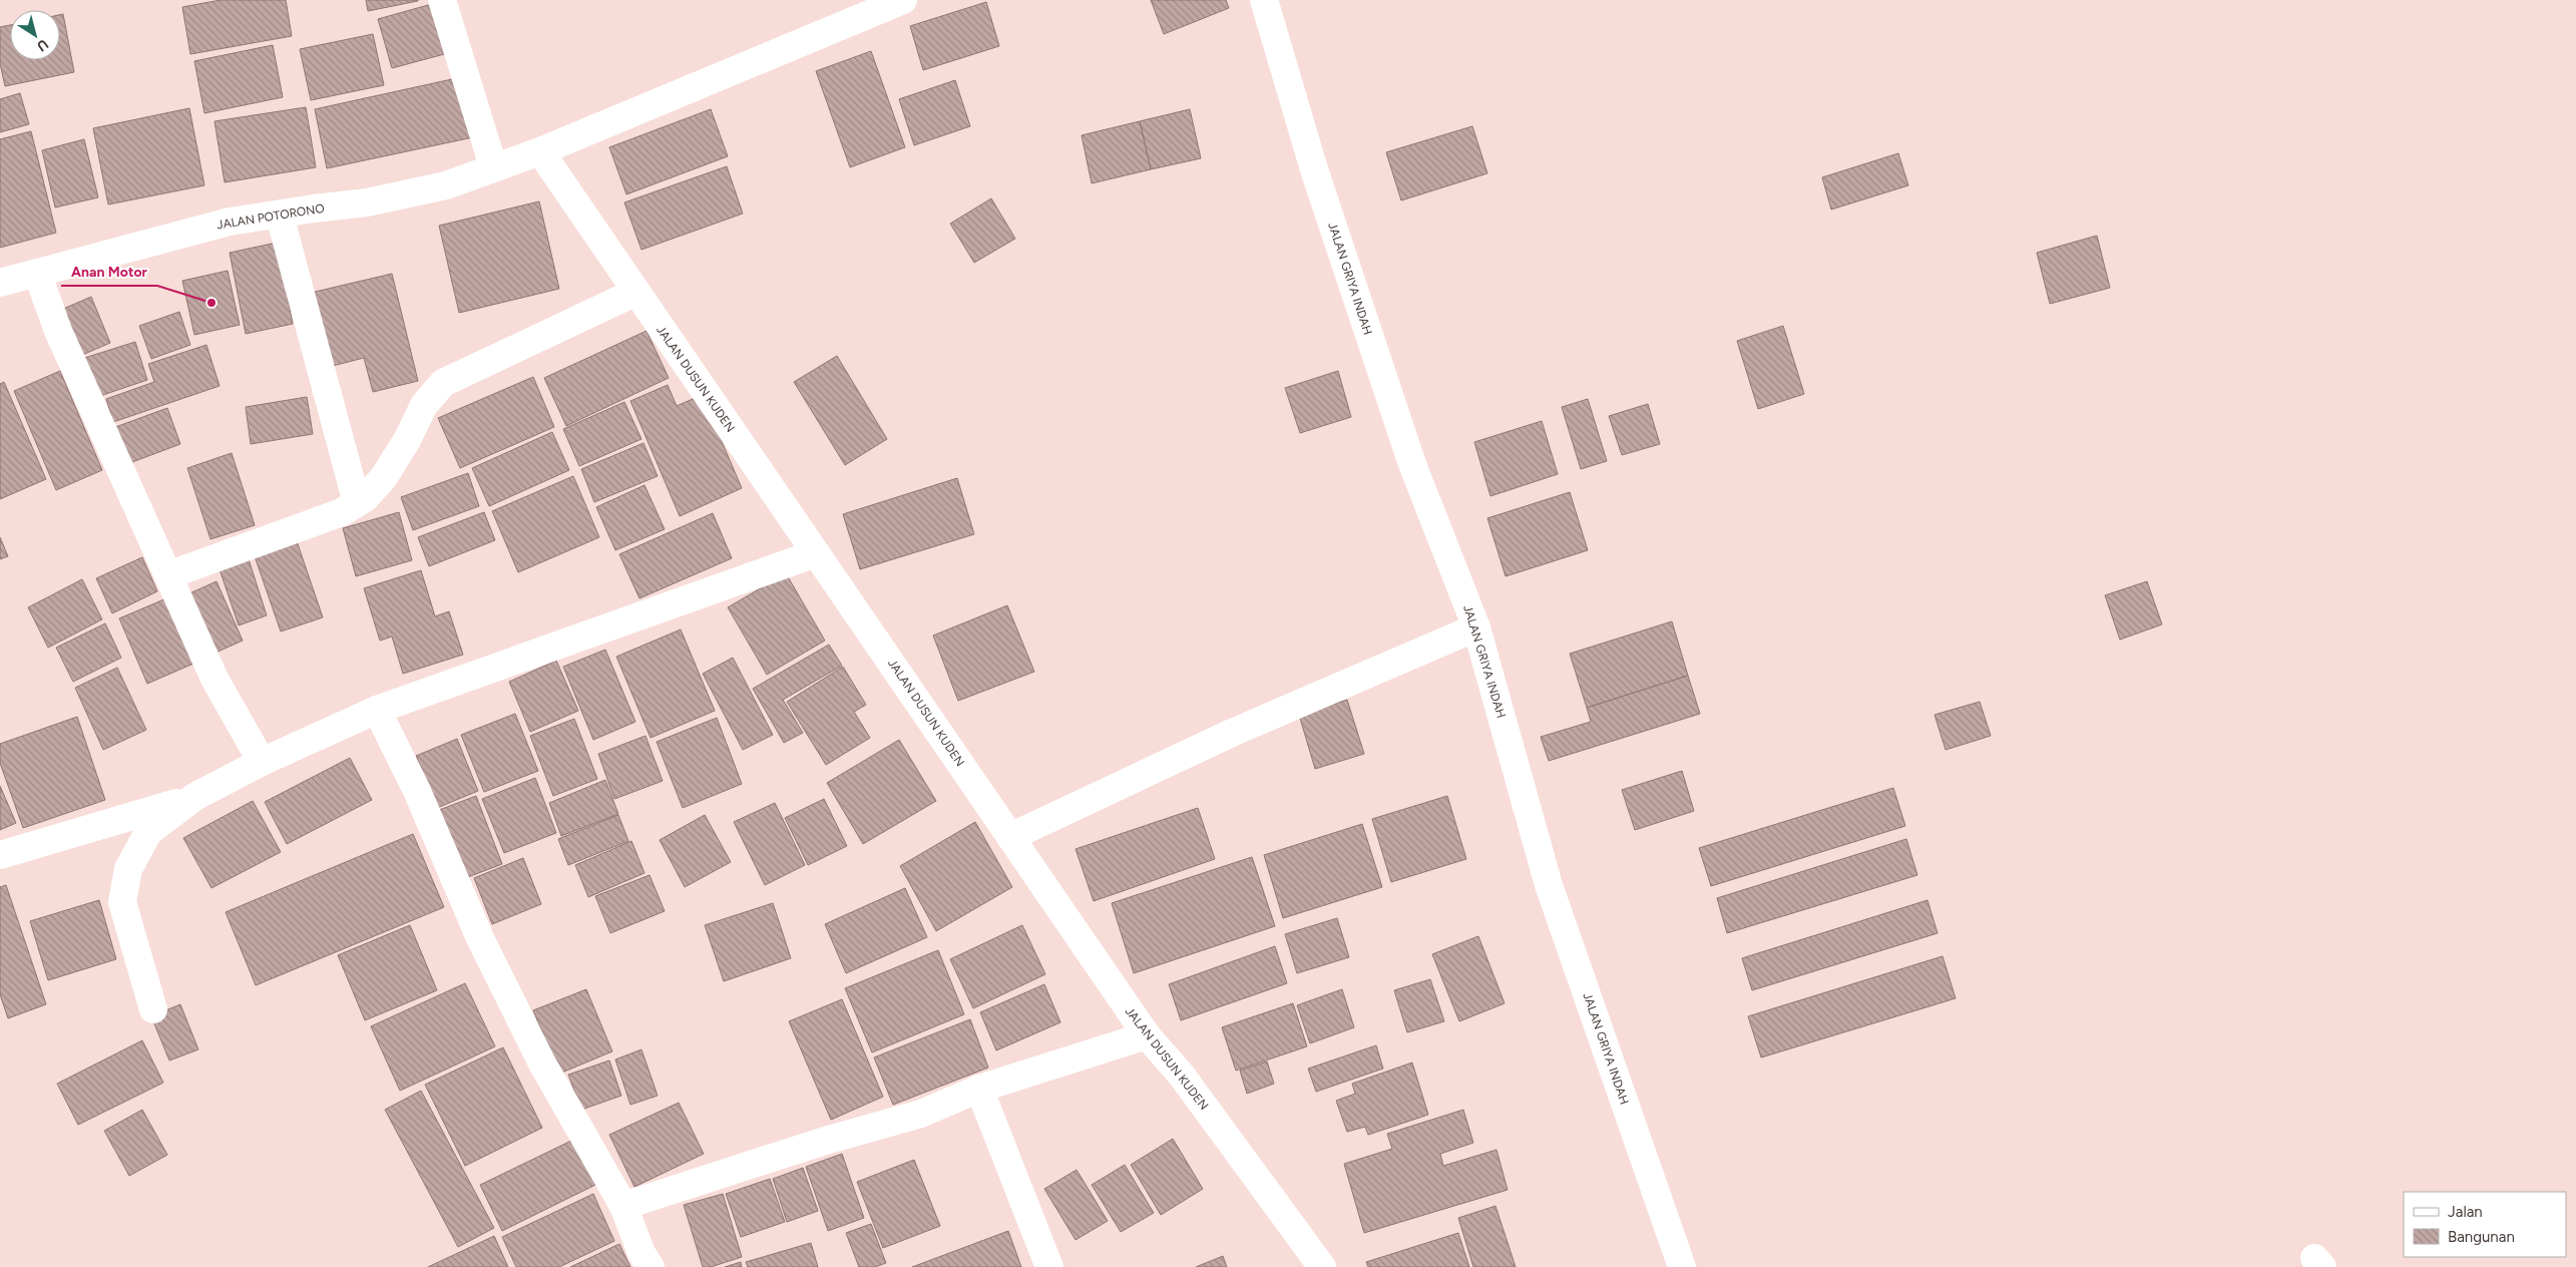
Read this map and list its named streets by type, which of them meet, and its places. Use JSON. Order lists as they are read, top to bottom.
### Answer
{
  "streets": {
    "street": ["JALAN POTORONO", "JALAN GRIYA INDAH", "JALAN DUSUN KUDEN"]
  },
  "crossings": [
    ["JALAN POTORONO", "JALAN DUSUN KUDEN"]
  ],
  "places": ["Anan Motor"],
  "legend": ["Jalan", "Bangunan"],
  "north": "bottom right"
}
